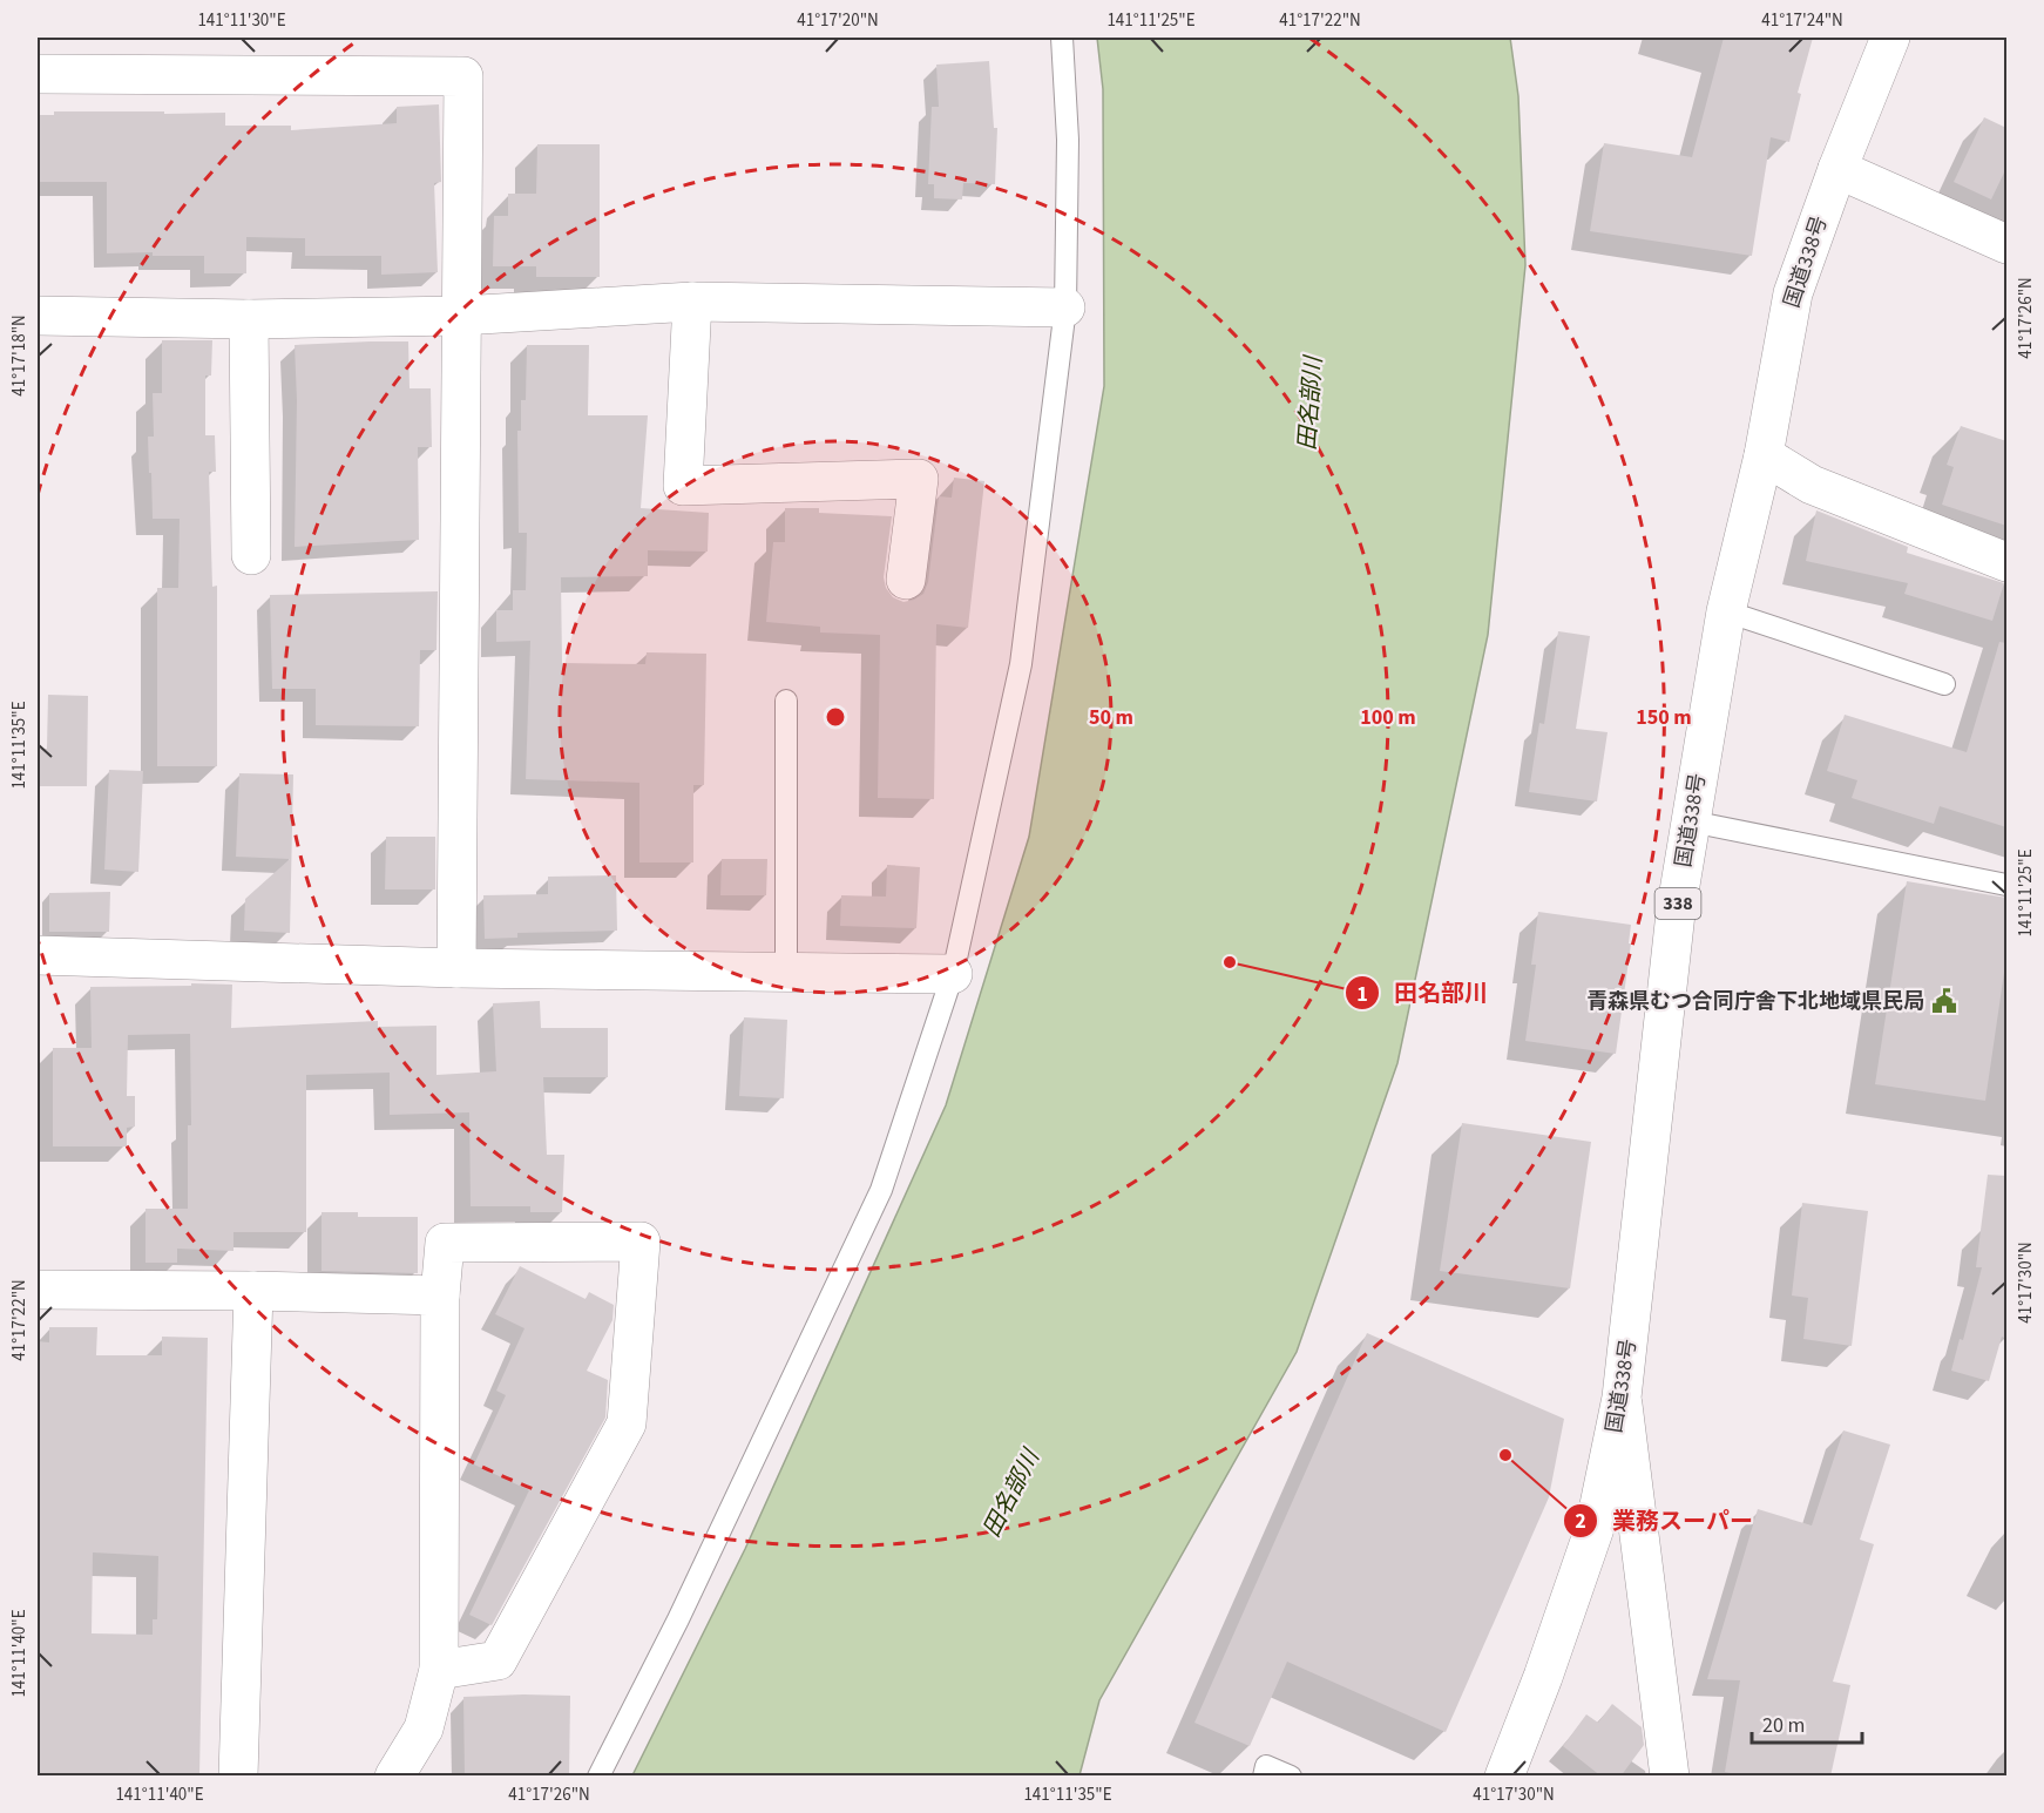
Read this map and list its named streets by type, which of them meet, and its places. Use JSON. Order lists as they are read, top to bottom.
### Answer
{
  "streets": {
    "main road": ["国道338号", "338"]
  },
  "water": ["田名部川"],
  "places": {
    "other": ["田名部川", "業務スーパー"],
    "public building": ["青森県むつ合同庁舎下北地域県民局"]
  },
  "scale_bar": "20 m",
  "coordinates": [
    "141°11'30\"E",
    "41°17'20\"N",
    "141°11'25\"E",
    "41°17'22\"N",
    "41°17'24\"N",
    "41°17'26\"N",
    "41°17'18\"N",
    "141°11'35\"E",
    "41°17'30\"N",
    "141°11'40\"E"
  ],
  "rings": ["50 m", "100 m", "150 m"]
}
